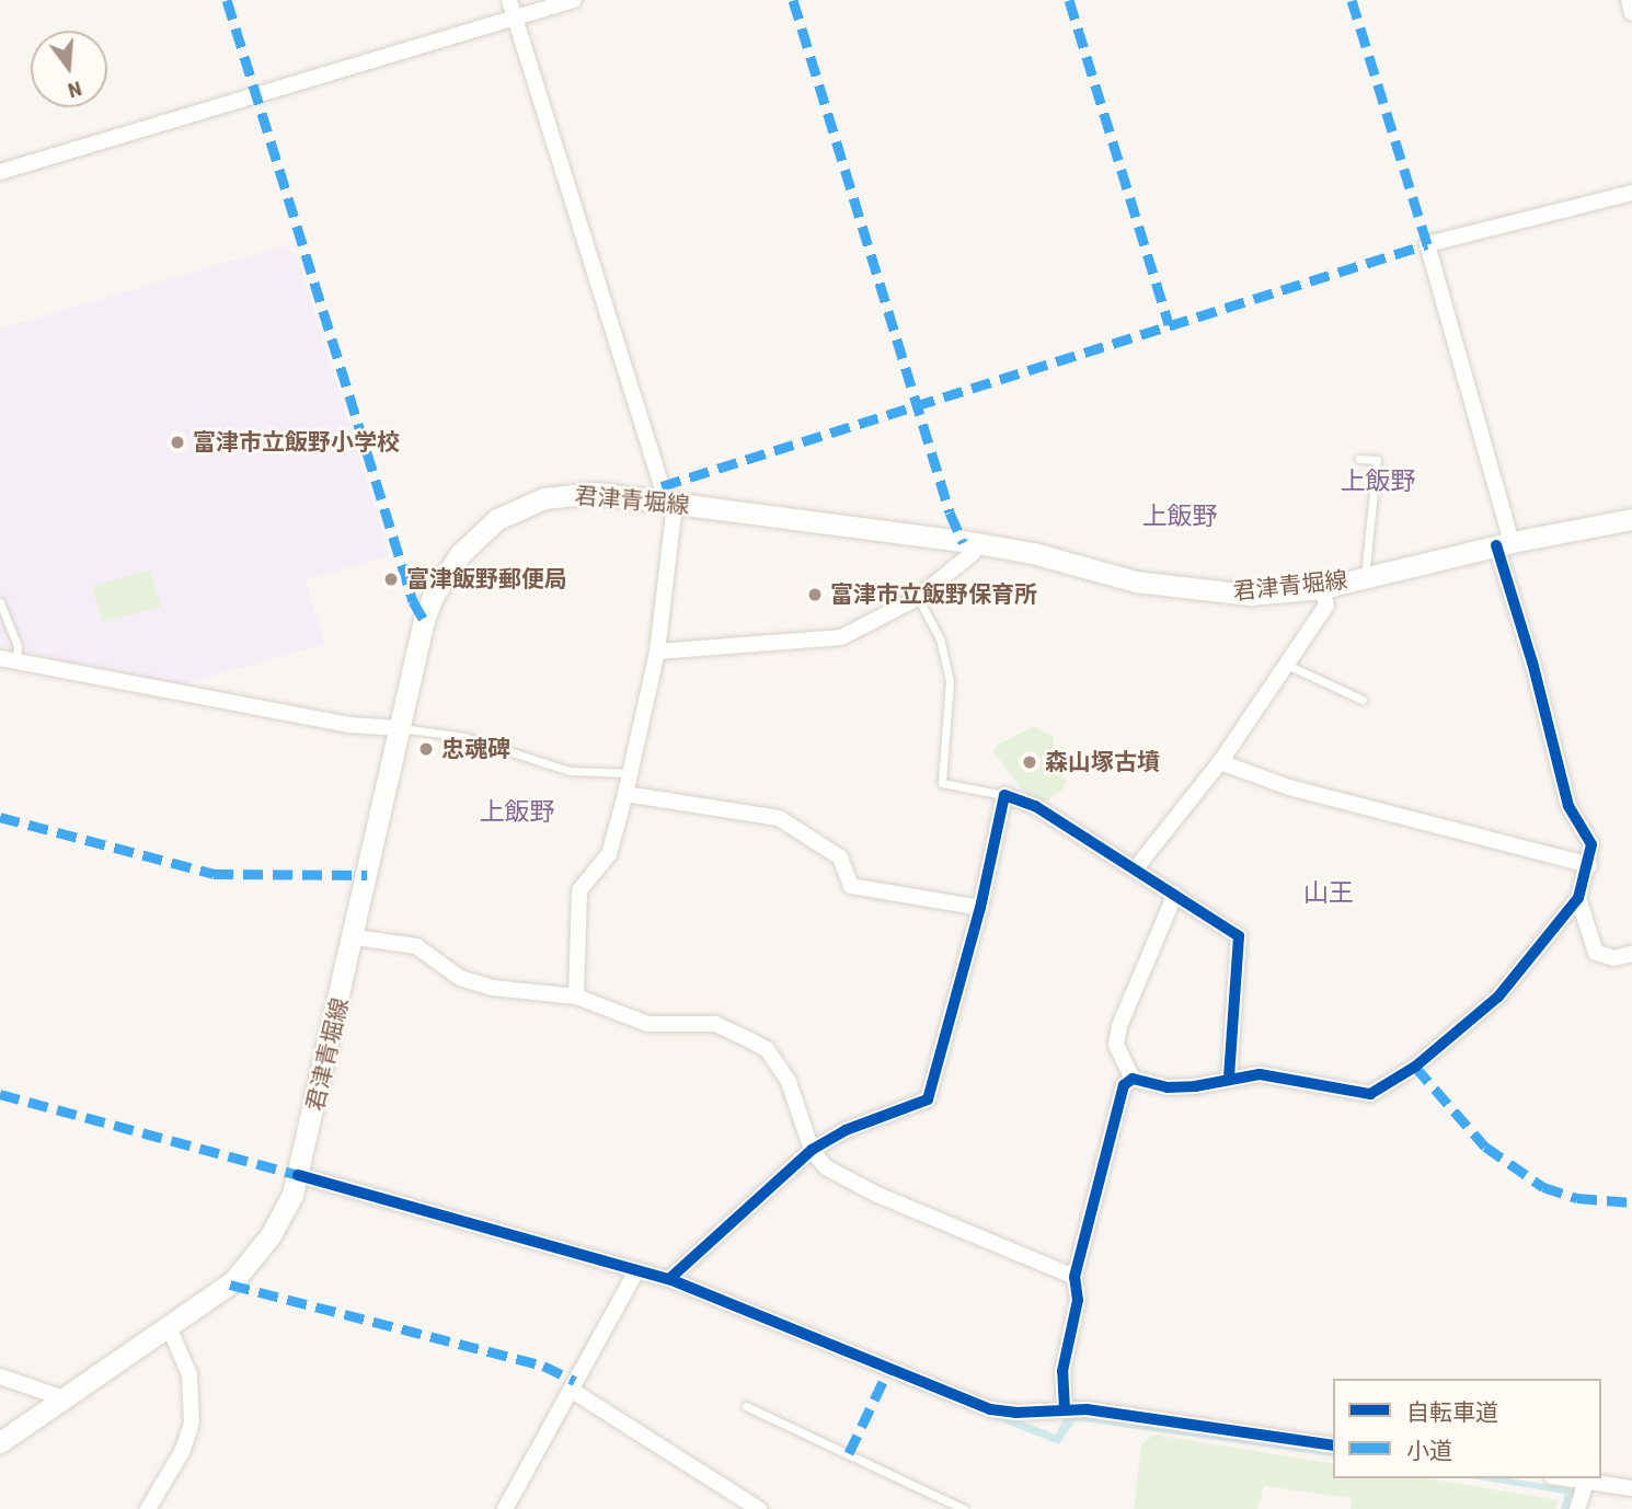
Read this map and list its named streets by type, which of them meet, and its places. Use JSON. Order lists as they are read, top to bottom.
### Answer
{
  "streets": {
    "main road": ["君津青堀線"]
  },
  "districts": [
    "上飯野",
    "上飯野",
    "上飯野",
    "山王"
  ],
  "places": [
    "富津市立飯野小学校",
    "富津飯野郵便局",
    "富津市立飯野保育所",
    "忠魂碑",
    "森山塚古墳"
  ],
  "legend": ["自転車道", "小道"],
  "north": "bottom"
}
